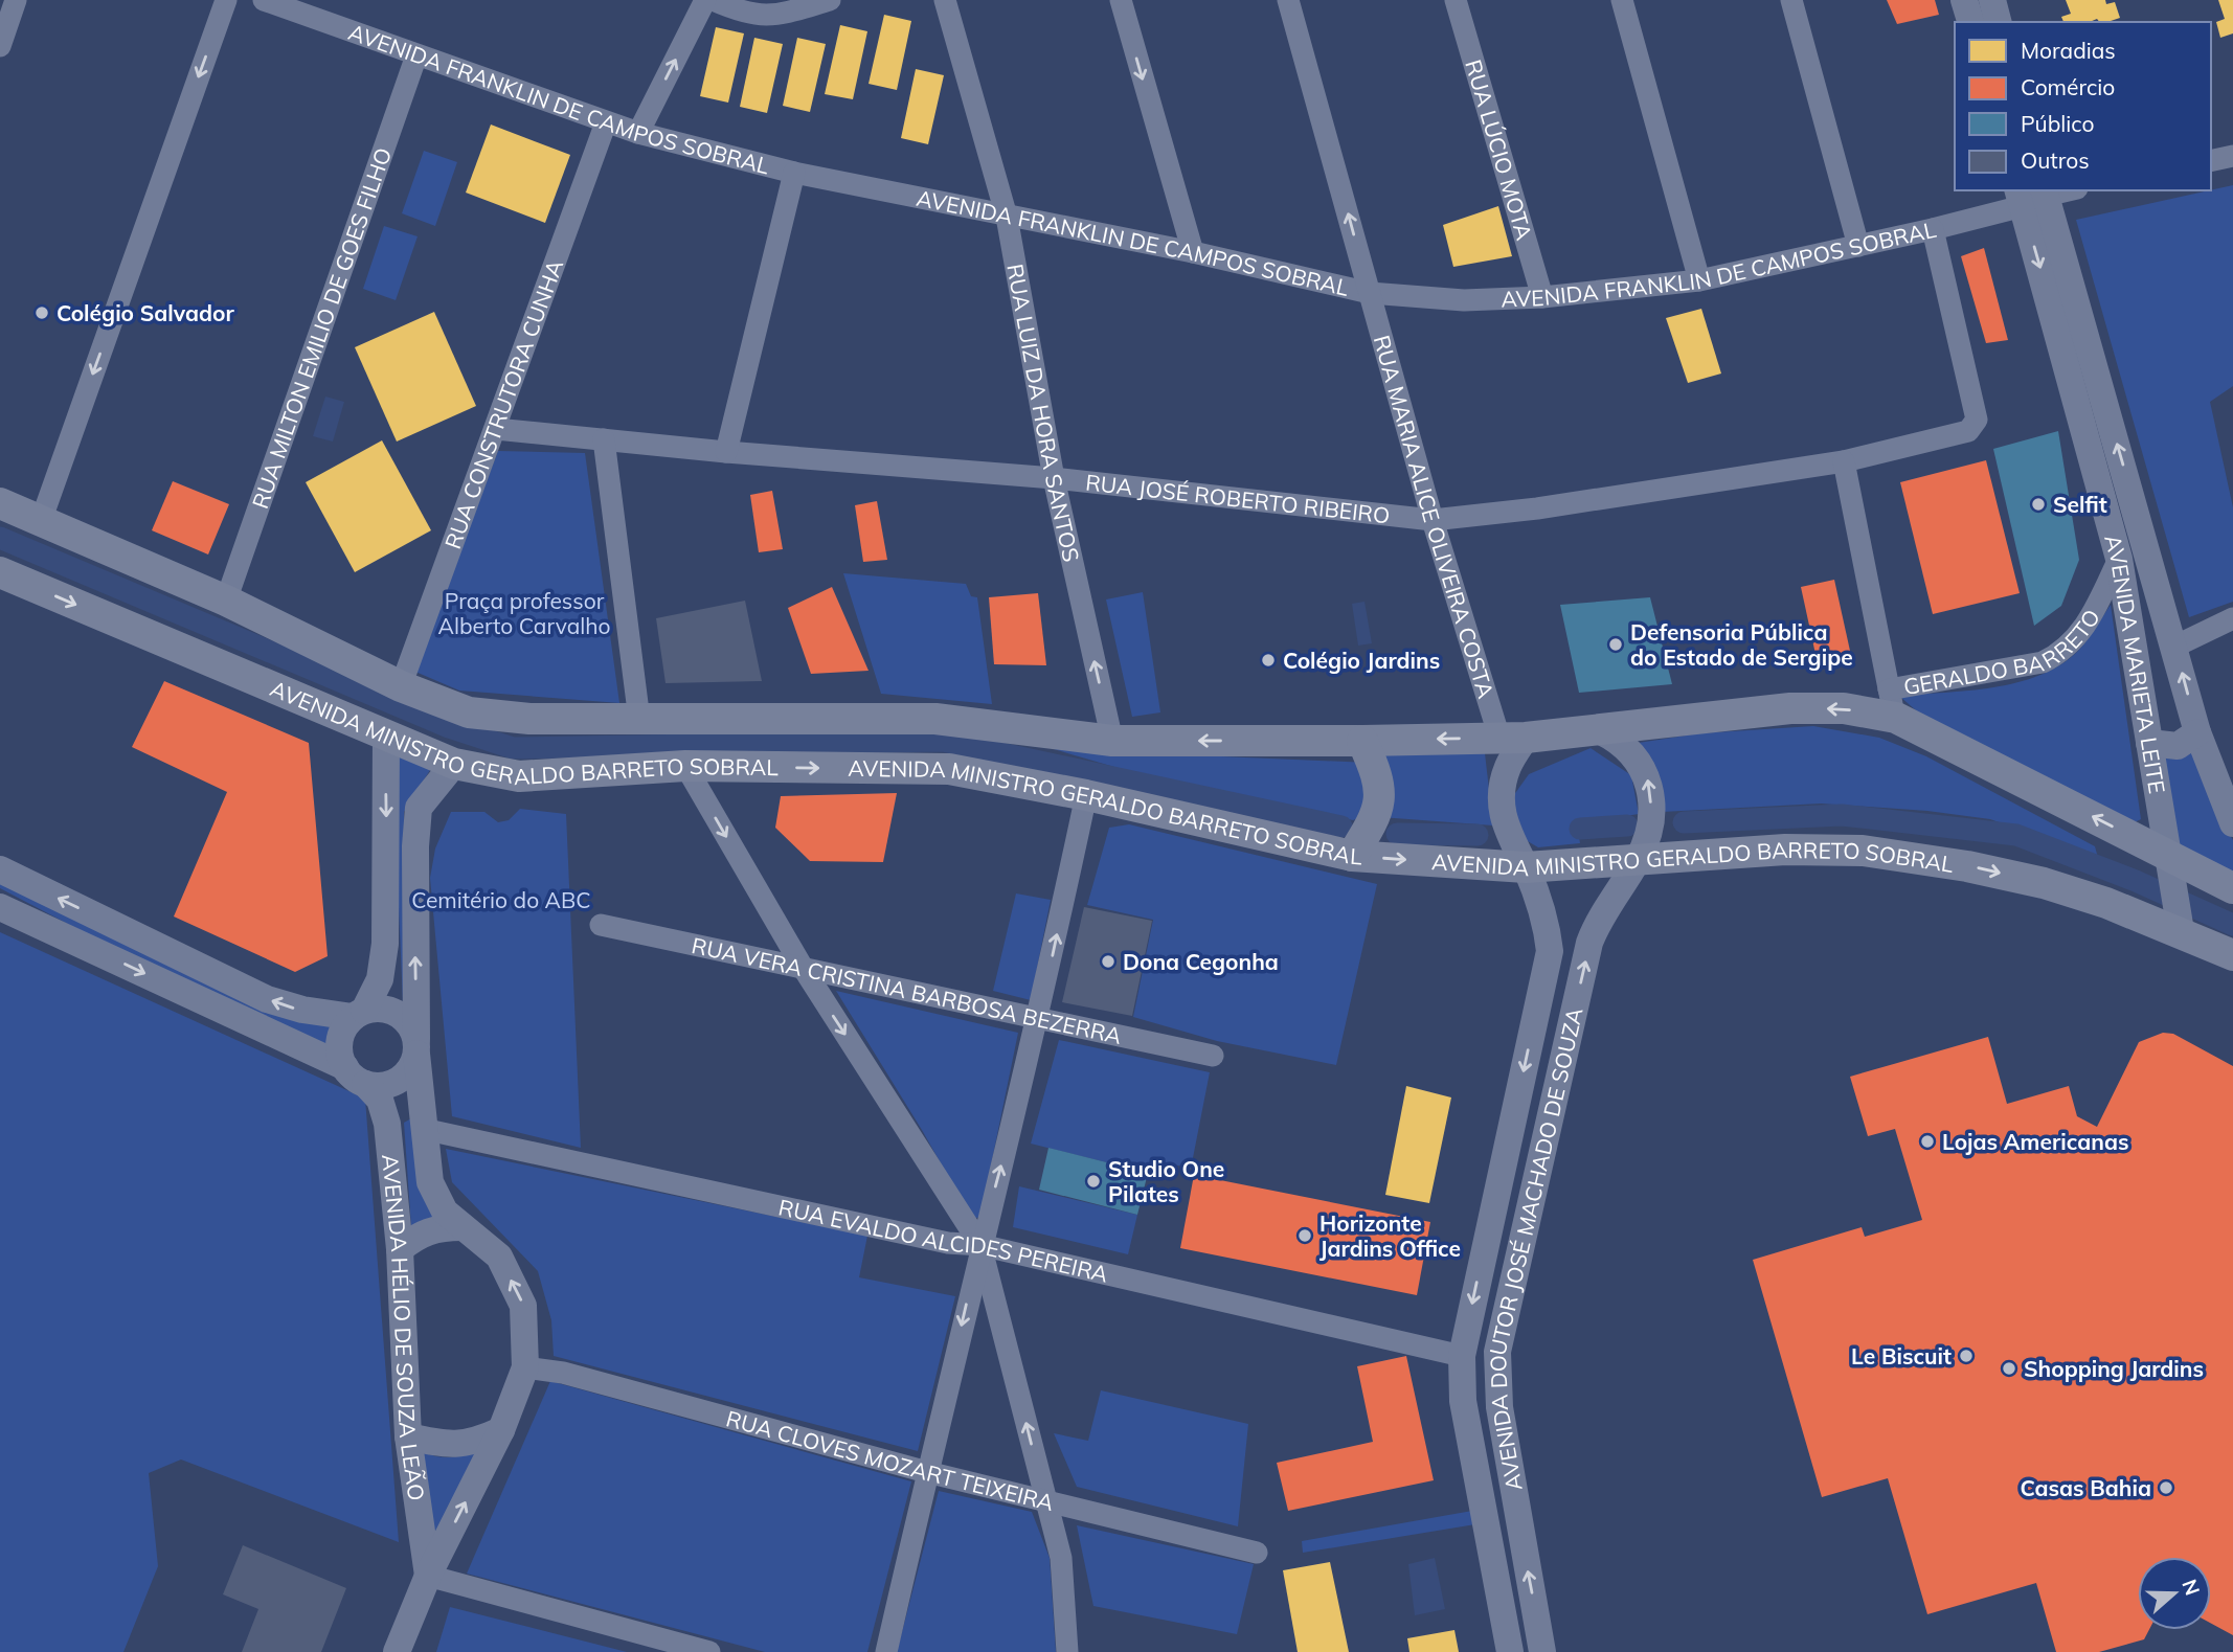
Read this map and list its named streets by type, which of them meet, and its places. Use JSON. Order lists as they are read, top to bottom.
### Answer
{
  "streets": {
    "main road": ["AVENIDA MINISTRO GERALDO BARRETO SOBRAL"],
    "street": [
      "AVENIDA FRANKLIN DE CAMPOS SOBRAL",
      "RUA LÚCIO MOTA",
      "RUA MILTON EMILIO DE GOES FILHO",
      "RUA CONSTRUTORA CUNHA",
      "RUA LUIZ DA HORA SANTOS",
      "RUA JOSÉ ROBERTO RIBEIRO",
      "RUA MARIA ALICE OLIVEIRA COSTA",
      "GERALDO BARRETO",
      "AVENIDA MARIETA LEITE",
      "RUA VERA CRISTINA BARBOSA BEZERRA",
      "RUA EVALDO ALCIDES PEREIRA",
      "AVENIDA DOUTOR JOSÉ MACHADO DE SOUZA",
      "AVENIDA HÉLIO DE SOUZA LEÃO",
      "RUA CLOVES MOZART TEIXEIRA"
    ]
  },
  "crossings": [
    ["AVENIDA FRANKLIN DE CAMPOS SOBRAL", "RUA LÚCIO MOTA"],
    ["AVENIDA FRANKLIN DE CAMPOS SOBRAL", "RUA MILTON EMILIO DE GOES FILHO"],
    ["AVENIDA FRANKLIN DE CAMPOS SOBRAL", "RUA CONSTRUTORA CUNHA"],
    ["AVENIDA FRANKLIN DE CAMPOS SOBRAL", "RUA LUIZ DA HORA SANTOS"],
    ["AVENIDA FRANKLIN DE CAMPOS SOBRAL", "RUA JOSÉ ROBERTO RIBEIRO"],
    ["AVENIDA FRANKLIN DE CAMPOS SOBRAL", "RUA MARIA ALICE OLIVEIRA COSTA"],
    ["AVENIDA FRANKLIN DE CAMPOS SOBRAL", "AVENIDA MARIETA LEITE"],
    ["RUA MILTON EMILIO DE GOES FILHO", "AVENIDA MINISTRO GERALDO BARRETO SOBRAL"],
    ["RUA CONSTRUTORA CUNHA", "RUA JOSÉ ROBERTO RIBEIRO"],
    ["RUA CONSTRUTORA CUNHA", "AVENIDA MINISTRO GERALDO BARRETO SOBRAL"],
    ["RUA LUIZ DA HORA SANTOS", "RUA JOSÉ ROBERTO RIBEIRO"],
    ["RUA LUIZ DA HORA SANTOS", "AVENIDA MINISTRO GERALDO BARRETO SOBRAL"],
    ["RUA JOSÉ ROBERTO RIBEIRO", "RUA MARIA ALICE OLIVEIRA COSTA"],
    ["RUA MARIA ALICE OLIVEIRA COSTA", "AVENIDA MINISTRO GERALDO BARRETO SOBRAL"],
    ["RUA MARIA ALICE OLIVEIRA COSTA", "AVENIDA DOUTOR JOSÉ MACHADO DE SOUZA"],
    ["GERALDO BARRETO", "AVENIDA MARIETA LEITE"],
    ["GERALDO BARRETO", "AVENIDA MINISTRO GERALDO BARRETO SOBRAL"],
    ["AVENIDA MARIETA LEITE", "AVENIDA MINISTRO GERALDO BARRETO SOBRAL"],
    ["AVENIDA MINISTRO GERALDO BARRETO SOBRAL", "AVENIDA DOUTOR JOSÉ MACHADO DE SOUZA"],
    ["AVENIDA MINISTRO GERALDO BARRETO SOBRAL", "AVENIDA HÉLIO DE SOUZA LEÃO"],
    ["RUA EVALDO ALCIDES PEREIRA", "AVENIDA DOUTOR JOSÉ MACHADO DE SOUZA"],
    ["RUA EVALDO ALCIDES PEREIRA", "AVENIDA HÉLIO DE SOUZA LEÃO"],
    ["AVENIDA HÉLIO DE SOUZA LEÃO", "RUA CLOVES MOZART TEIXEIRA"]
  ],
  "one_way": ["RUA LUIZ DA HORA SANTOS"],
  "parks": ["Praça professor Alberto Carvalho", "Cemitério do ABC"],
  "places": [
    "Colégio Salvador",
    "Selfit",
    "Defensoria Pública do Estado de Sergipe",
    "Colégio Jardins",
    "Dona Cegonha",
    "Lojas Americanas",
    "Studio One Pilates",
    "Horizonte Jardins Office",
    "Le Biscuit",
    "Shopping Jardins",
    "Casas Bahia"
  ],
  "legend": [
    "Moradias",
    "Comércio",
    "Público",
    "Outros"
  ],
  "north": "right"
}
